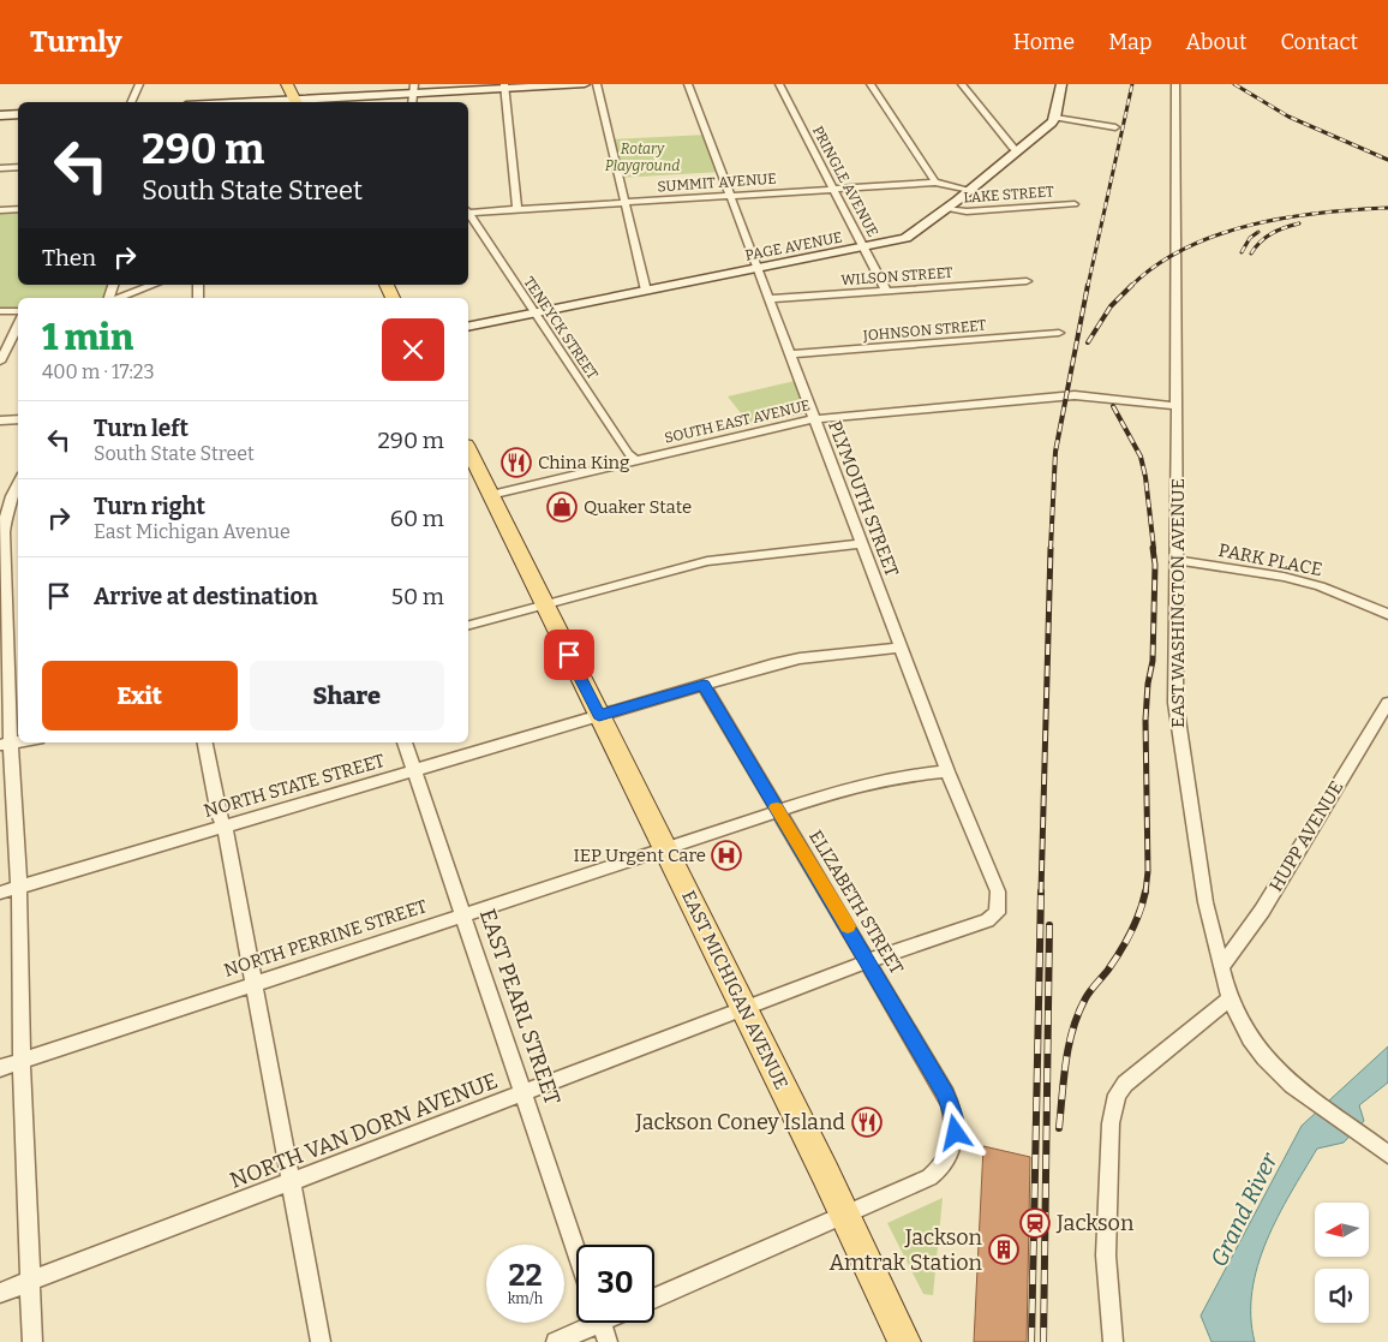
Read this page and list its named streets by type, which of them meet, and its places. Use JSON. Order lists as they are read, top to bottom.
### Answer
{
  "streets": {
    "main road": ["EAST MICHIGAN AVENUE"],
    "street": [
      "PRINGLE AVENUE",
      "SUMMIT AVENUE",
      "LAKE STREET",
      "PAGE AVENUE",
      "WILSON STREET",
      "TENEYCK STREET",
      "JOHNSON STREET",
      "SOUTH EAST AVENUE",
      "PLYMOUTH STREET",
      "PARK PLACE",
      "EAST WASHINGTON AVENUE",
      "NORTH STATE STREET",
      "HUPP AVENUE",
      "ELIZABETH STREET",
      "NORTH PERRINE STREET",
      "EAST PEARL STREET",
      "NORTH VAN DORN AVENUE"
    ]
  },
  "crossings": [
    ["PRINGLE AVENUE", "SUMMIT AVENUE"],
    ["PRINGLE AVENUE", "PAGE AVENUE"],
    ["PRINGLE AVENUE", "WILSON STREET"],
    ["SUMMIT AVENUE", "PAGE AVENUE"],
    ["SUMMIT AVENUE", "PLYMOUTH STREET"],
    ["LAKE STREET", "PAGE AVENUE"],
    ["PAGE AVENUE", "TENEYCK STREET"],
    ["PAGE AVENUE", "PLYMOUTH STREET"],
    ["WILSON STREET", "PLYMOUTH STREET"],
    ["TENEYCK STREET", "SOUTH EAST AVENUE"],
    ["JOHNSON STREET", "PLYMOUTH STREET"],
    ["SOUTH EAST AVENUE", "PLYMOUTH STREET"],
    ["SOUTH EAST AVENUE", "EAST WASHINGTON AVENUE"],
    ["SOUTH EAST AVENUE", "EAST MICHIGAN AVENUE"],
    ["PLYMOUTH STREET", "NORTH STATE STREET"],
    ["PLYMOUTH STREET", "NORTH PERRINE STREET"],
    ["PLYMOUTH STREET", "NORTH VAN DORN AVENUE"],
    ["PARK PLACE", "EAST WASHINGTON AVENUE"],
    ["EAST WASHINGTON AVENUE", "HUPP AVENUE"],
    ["NORTH STATE STREET", "ELIZABETH STREET"],
    ["NORTH STATE STREET", "EAST MICHIGAN AVENUE"],
    ["NORTH STATE STREET", "EAST PEARL STREET"],
    ["ELIZABETH STREET", "NORTH PERRINE STREET"],
    ["ELIZABETH STREET", "EAST MICHIGAN AVENUE"],
    ["ELIZABETH STREET", "NORTH VAN DORN AVENUE"],
    ["NORTH PERRINE STREET", "EAST MICHIGAN AVENUE"],
    ["NORTH PERRINE STREET", "EAST PEARL STREET"],
    ["EAST MICHIGAN AVENUE", "NORTH VAN DORN AVENUE"],
    ["EAST PEARL STREET", "NORTH VAN DORN AVENUE"]
  ],
  "water": ["Grand River"],
  "parks": ["Rotary Playground"],
  "places": {
    "restaurant": ["China King", "Jackson Coney Island"],
    "shop": ["Quaker State"],
    "hospital": ["IEP Urgent Care"],
    "station": ["Jackson"],
    "building": ["Jackson Amtrak Station"]
  },
  "north": "left",
  "page": {
    "header": "Turnly",
    "nav": [
      "Home",
      "Map",
      "About",
      "Contact"
    ],
    "turn": ["290 m", "South State Street"],
    "then": "Then",
    "heading": ["1 min", "400 m · 17:23"],
    "list": [
      {
        "name": "Turn left",
        "note": "South State Street",
        "value": "290 m"
      },
      {
        "name": "Turn right",
        "note": "East Michigan Avenue",
        "value": "60 m"
      },
      {
        "name": "Arrive at destination",
        "value": "50 m"
      }
    ],
    "buttons": ["Exit", "Share"],
    "speed": "22 km/h",
    "limit": "30"
  }
}
